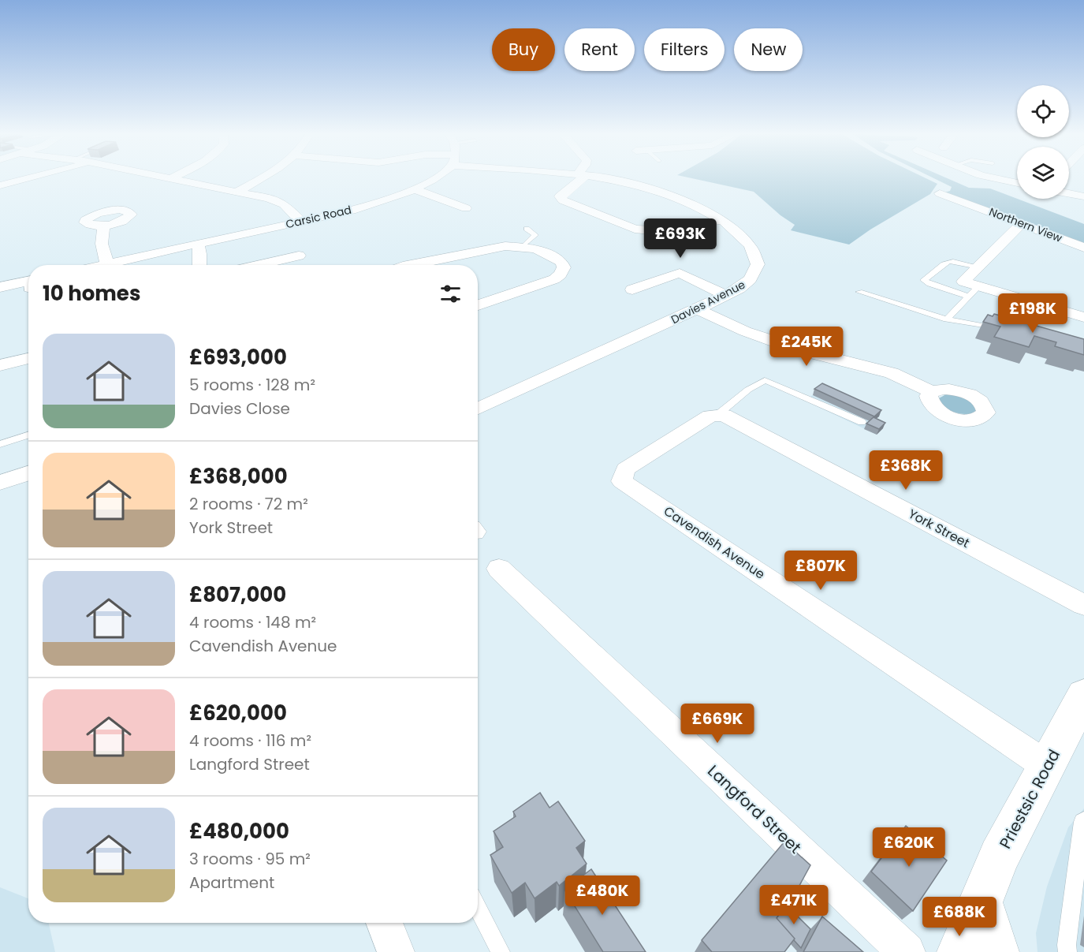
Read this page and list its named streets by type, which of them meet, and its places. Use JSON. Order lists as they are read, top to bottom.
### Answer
{
  "streets": {
    "main road": ["Priestsic Road"],
    "street": [
      "Carsic Road",
      "Northern View",
      "Davies Avenue",
      "York Street",
      "Cavendish Avenue",
      "Langford Street"
    ]
  },
  "crossings": [
    ["York Street", "Cavendish Avenue"],
    ["Cavendish Avenue", "Priestsic Road"]
  ],
  "page": {
    "chip": [
      "Buy",
      "Rent",
      "Filters",
      "New"
    ],
    "price": [
      "£693K",
      "£198K",
      "£245K",
      "£368K",
      "£807K",
      "£669K",
      "£620K",
      "£480K",
      "£471K",
      "£688K"
    ],
    "heading": "10 homes",
    "list": [
      {
        "name": "£693,000",
        "note": "5 rooms · 128 m² · Davies Close"
      },
      {
        "name": "£368,000",
        "note": "2 rooms · 72 m² · York Street"
      },
      {
        "name": "£807,000",
        "note": "4 rooms · 148 m² · Cavendish Avenue"
      },
      {
        "name": "£620,000",
        "note": "4 rooms · 116 m² · Langford Street"
      },
      {
        "name": "£480,000",
        "note": "3 rooms · 95 m² · Apartment"
      }
    ]
  }
}
